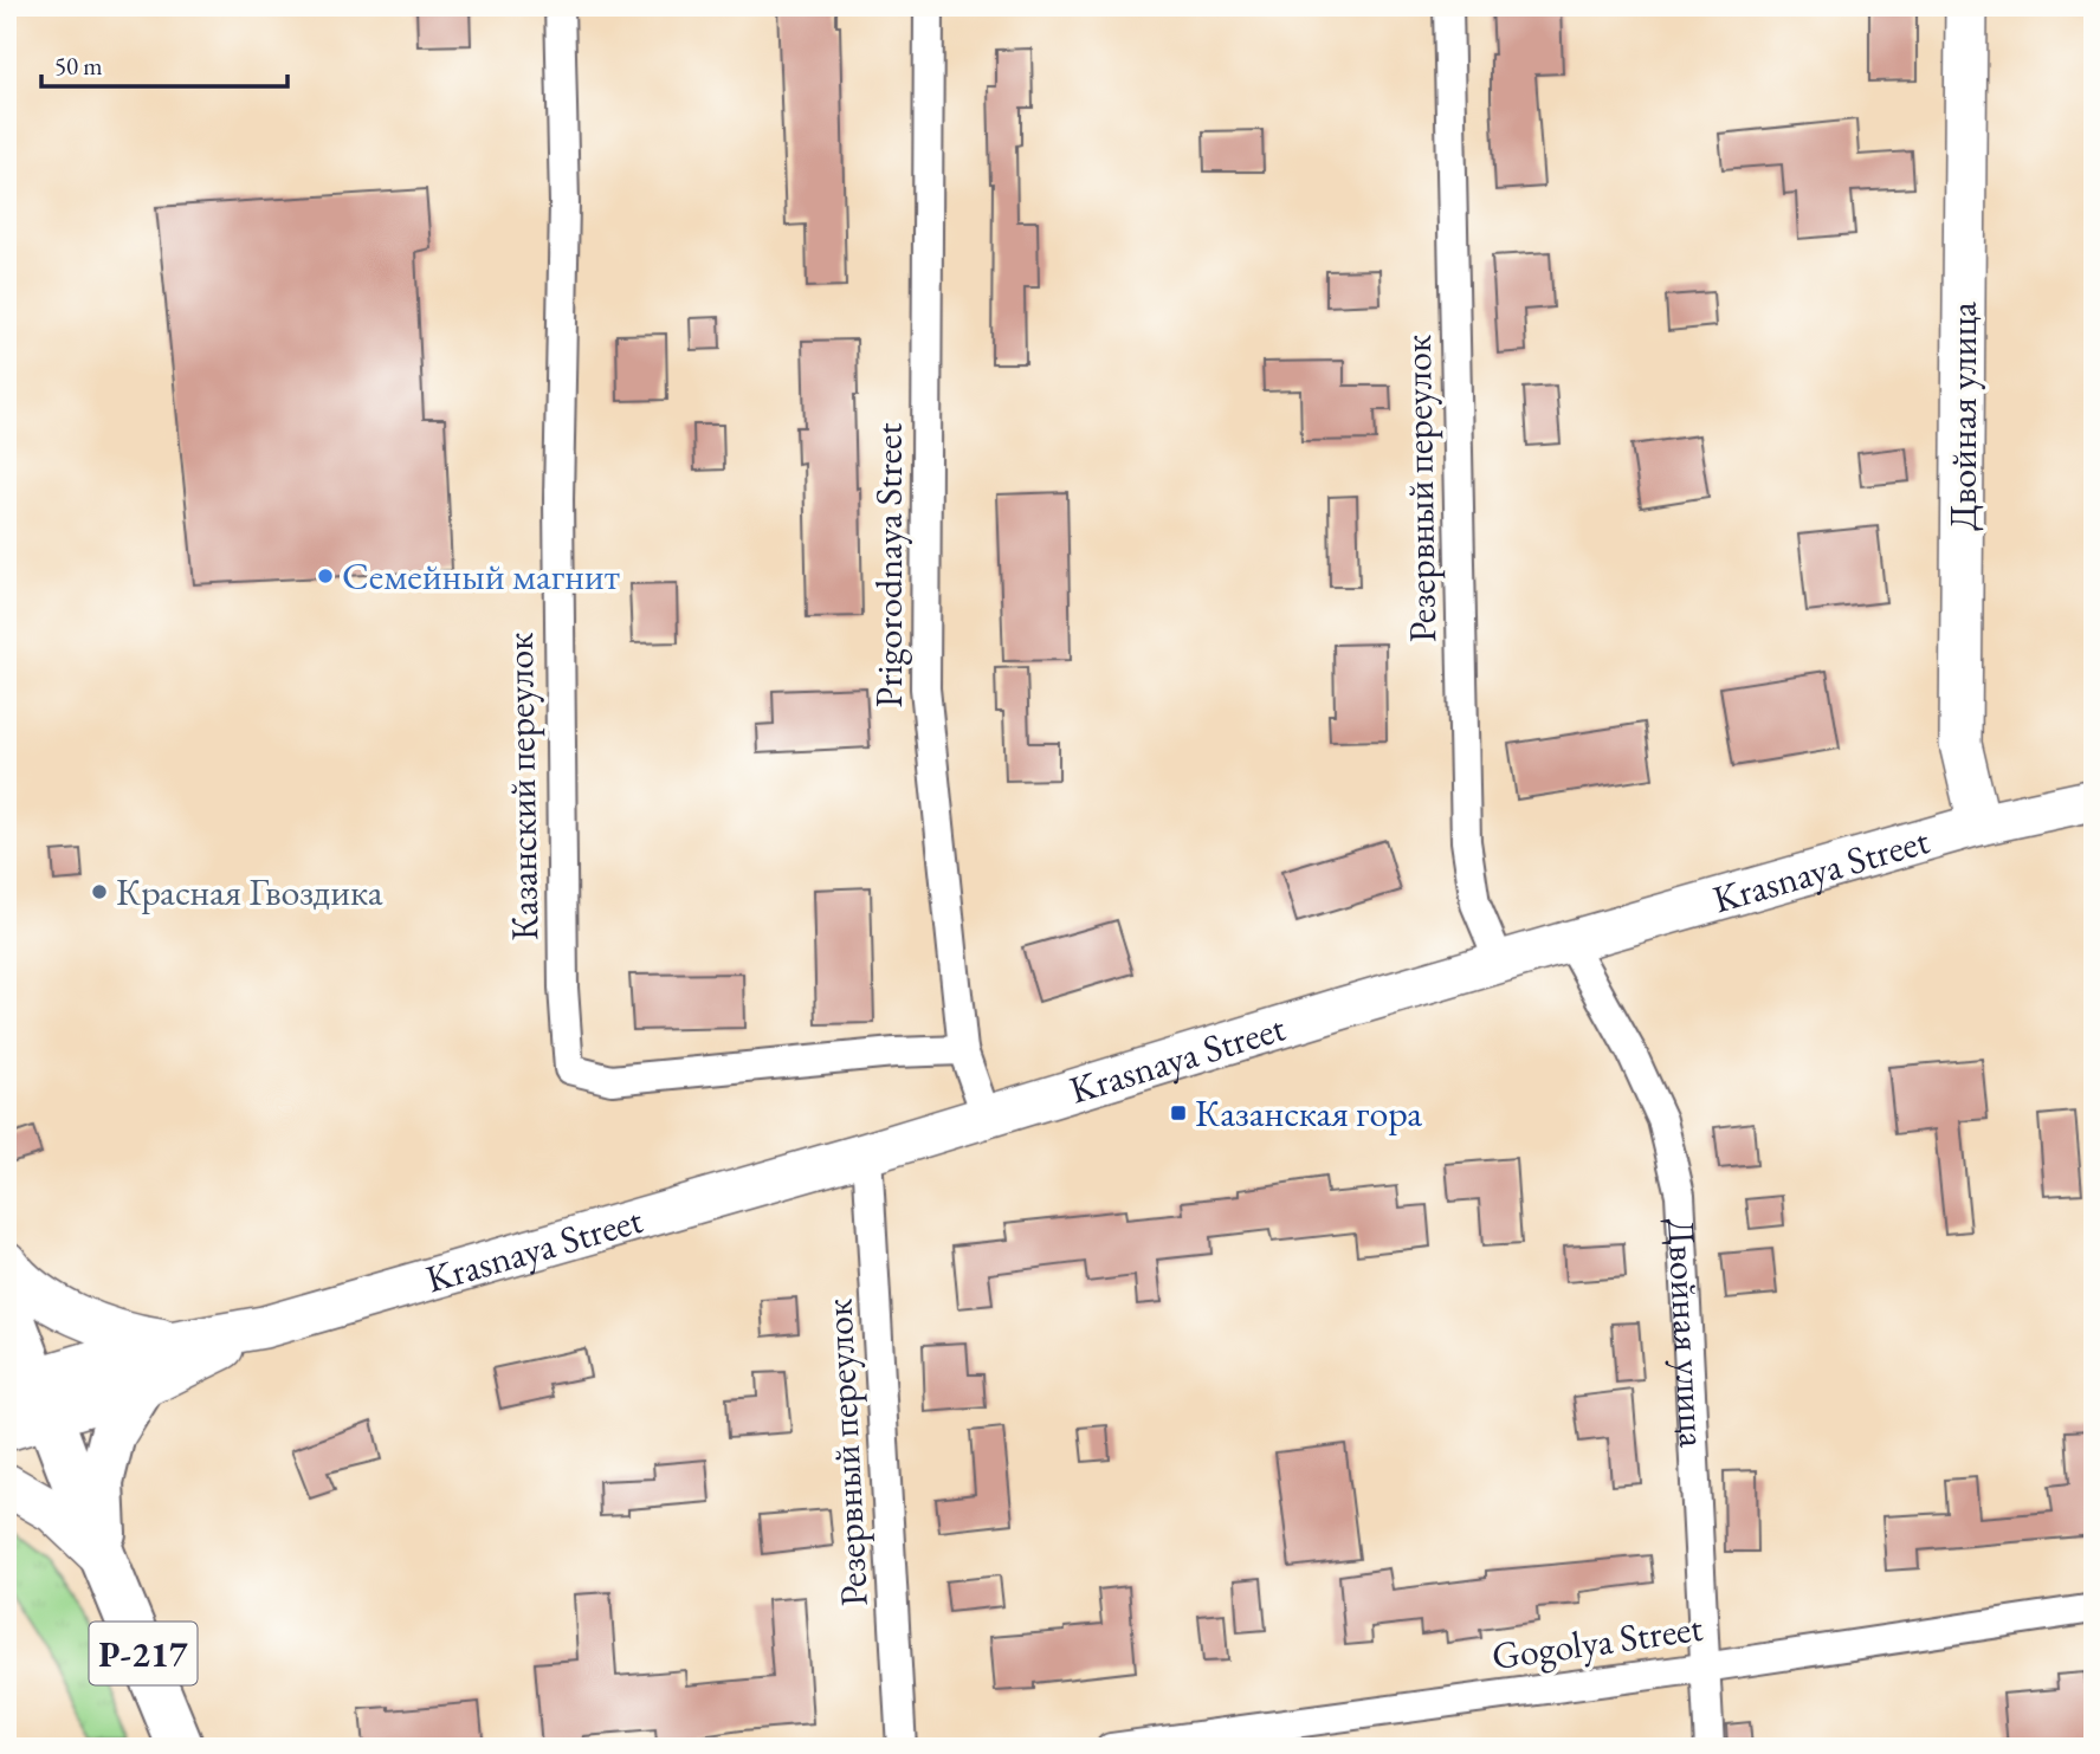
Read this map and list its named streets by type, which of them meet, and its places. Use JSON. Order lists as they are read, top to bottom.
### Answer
{
  "streets": {
    "highway": ["Р-217"],
    "main road": ["Двойная улица", "Krasnaya Street"],
    "street": [
      "Резервный переулок",
      "Prigorodnaya Street",
      "Казанский переулок",
      "Gogolya Street"
    ]
  },
  "crossings": [
    ["Двойная улица", "Krasnaya Street"],
    ["Двойная улица", "Gogolya Street"],
    ["Резервный переулок", "Krasnaya Street"],
    ["Prigorodnaya Street", "Казанский переулок"],
    ["Prigorodnaya Street", "Krasnaya Street"],
    ["Krasnaya Street", "Р-217"]
  ],
  "places": {
    "other": ["Семейный магнит", "Красная Гвоздика"],
    "transit": ["Казанская гора"]
  },
  "scale_bar": "50 m"
}
